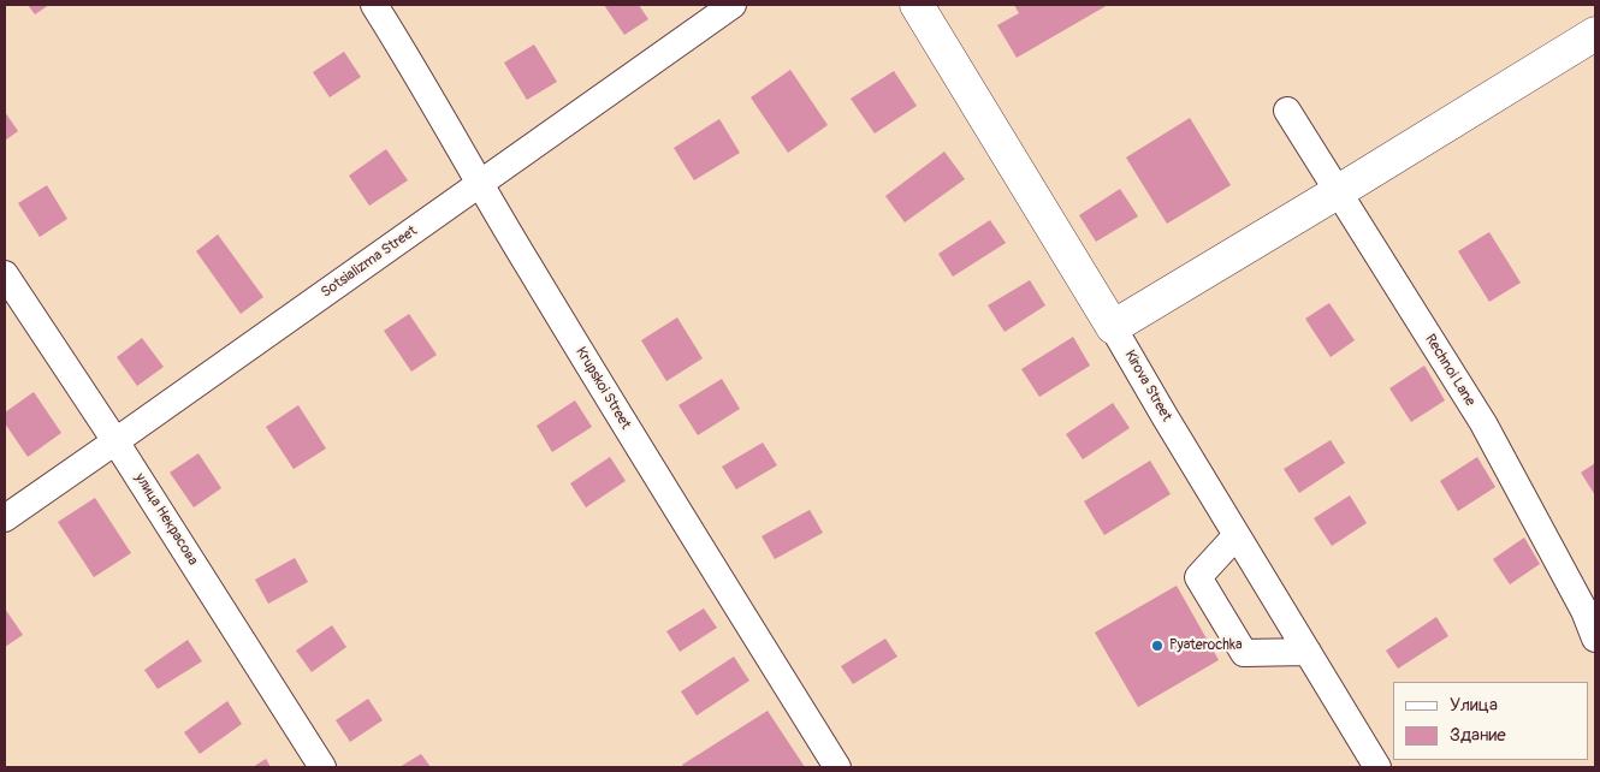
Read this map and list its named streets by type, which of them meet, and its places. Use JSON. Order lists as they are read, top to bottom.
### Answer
{
  "streets": {
    "main road": ["Kirova Street"],
    "street": [
      "Sotsializma Street",
      "Rechnoi Lane",
      "Krupskoi Street",
      "улица Некрасова"
    ]
  },
  "crossings": [
    ["Sotsializma Street", "Krupskoi Street"],
    ["Sotsializma Street", "улица Некрасова"]
  ],
  "places": ["Pyaterochka"],
  "legend": ["Улица", "Здание"]
}
